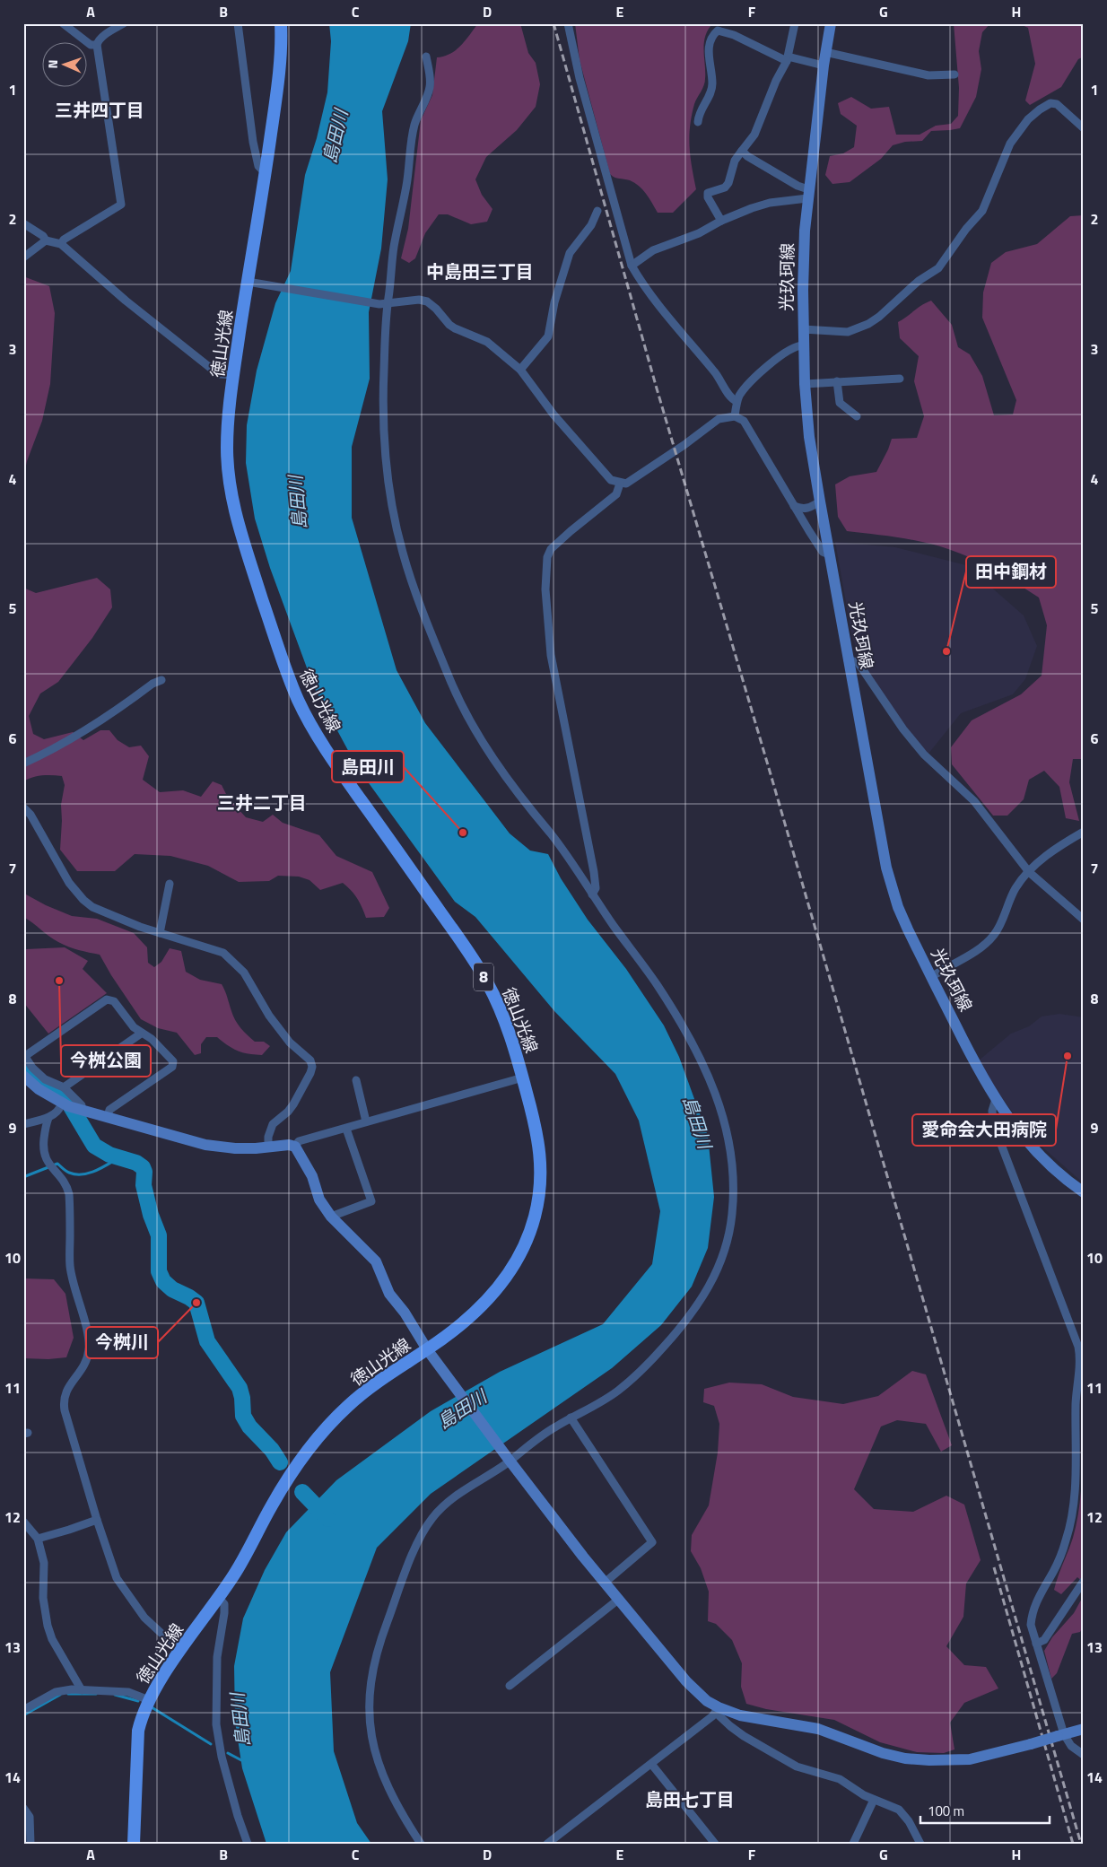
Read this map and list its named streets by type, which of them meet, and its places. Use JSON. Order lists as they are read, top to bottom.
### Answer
{
  "streets": {
    "main road": ["徳山光線", "8"],
    "street": ["光玖珂線"]
  },
  "districts": [
    "三井四丁目",
    "中島田三丁目",
    "三井二丁目",
    "島田七丁目"
  ],
  "water": ["島田川"],
  "places": [
    "田中鋼材",
    "島田川",
    "今桝公園",
    "愛命会大田病院",
    "今桝川"
  ],
  "scale_bar": "100 m",
  "north": "left",
  "grid": {
    "columns": [
      "A",
      "B",
      "C",
      "D",
      "E",
      "F",
      "G",
      "H"
    ],
    "rows": [
      "1",
      "2",
      "3",
      "4",
      "5",
      "6",
      "7",
      "8",
      "9",
      "10",
      "11",
      "12",
      "13",
      "14"
    ]
  }
}
